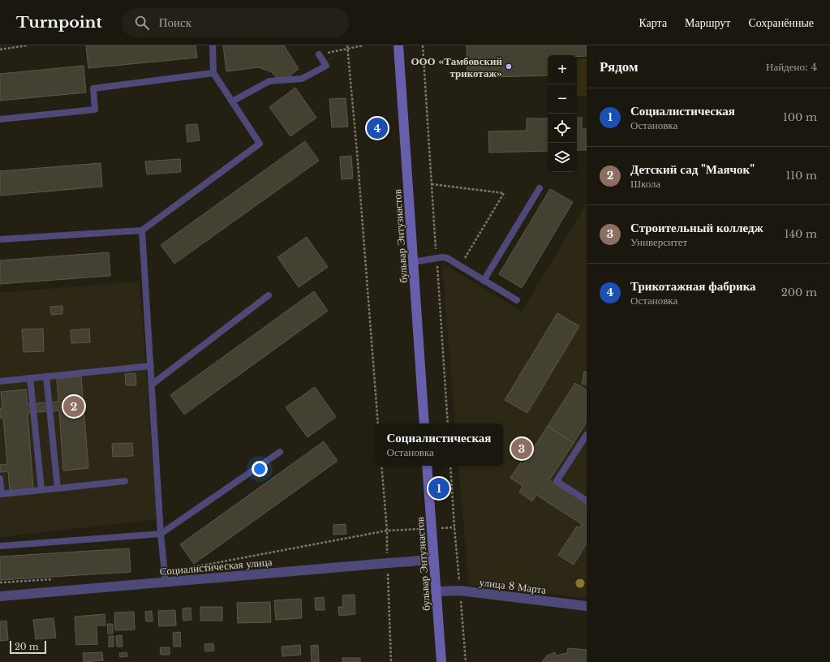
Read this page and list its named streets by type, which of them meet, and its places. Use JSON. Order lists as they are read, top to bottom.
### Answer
{
  "streets": {
    "main road": ["бульвар Энтузиастов"],
    "street": ["Социалистическая улица", "улица 8 Марта"]
  },
  "crossings": [
    ["бульвар Энтузиастов", "Социалистическая улица"],
    ["бульвар Энтузиастов", "улица 8 Марта"]
  ],
  "places": ["ООО «Тамбовский трикотаж»"],
  "scale_bar": "20 m",
  "page": {
    "header": "Turnpoint",
    "search": "Поиск",
    "nav": ["Карта", "Маршрут", "Сохранённые"],
    "heading": ["Рядом", "Найдено: 4"],
    "map_buttons": ["+", "−"],
    "list": [
      {
        "mark": "1",
        "name": "Социалистическая",
        "note": "Остановка",
        "value": "100 m"
      },
      {
        "mark": "2",
        "name": "Детский сад \"Маячок\"",
        "note": "Школа",
        "value": "110 m"
      },
      {
        "mark": "3",
        "name": "Строительный колледж",
        "note": "Университет",
        "value": "140 m"
      },
      {
        "mark": "4",
        "name": "Трикотажная фабрика",
        "note": "Остановка",
        "value": "200 m"
      }
    ],
    "pins": [
      "4",
      "2",
      "3",
      "1"
    ],
    "popup": ["Социалистическая", "Остановка"],
    "scale": "20 m"
  }
}
